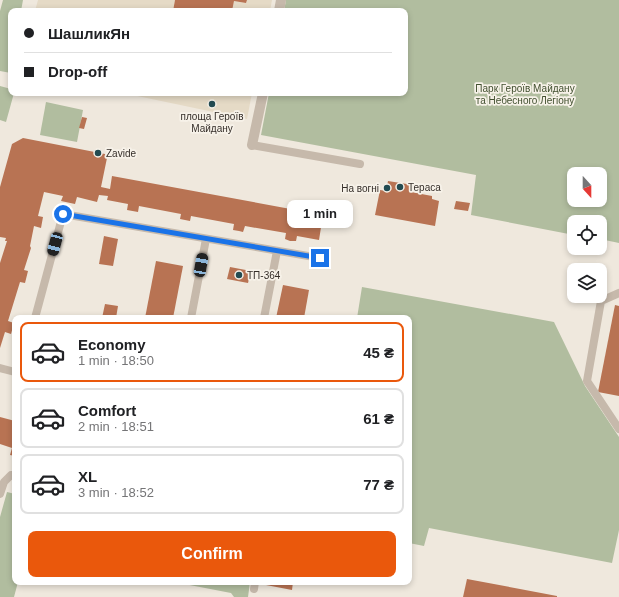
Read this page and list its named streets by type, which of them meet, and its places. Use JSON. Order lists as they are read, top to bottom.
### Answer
{
  "parks": ["Парк Героїв Майдану та Небесного Легіону"],
  "places": [
    "площа Героїв Майдану",
    "Zavide",
    "Тераса",
    "На вогні",
    "ТП-364"
  ],
  "north": "bottom",
  "page": {
    "banner": ["ШашликЯн", "Drop-off"],
    "bubble": "1 min",
    "list": [
      {
        "name": "Economy",
        "note": "1 min · 18:50",
        "value": "45 ₴"
      },
      {
        "name": "Comfort",
        "note": "2 min · 18:51",
        "value": "61 ₴"
      },
      {
        "name": "XL",
        "note": "3 min · 18:52",
        "value": "77 ₴"
      }
    ],
    "buttons": "Confirm"
  }
}
